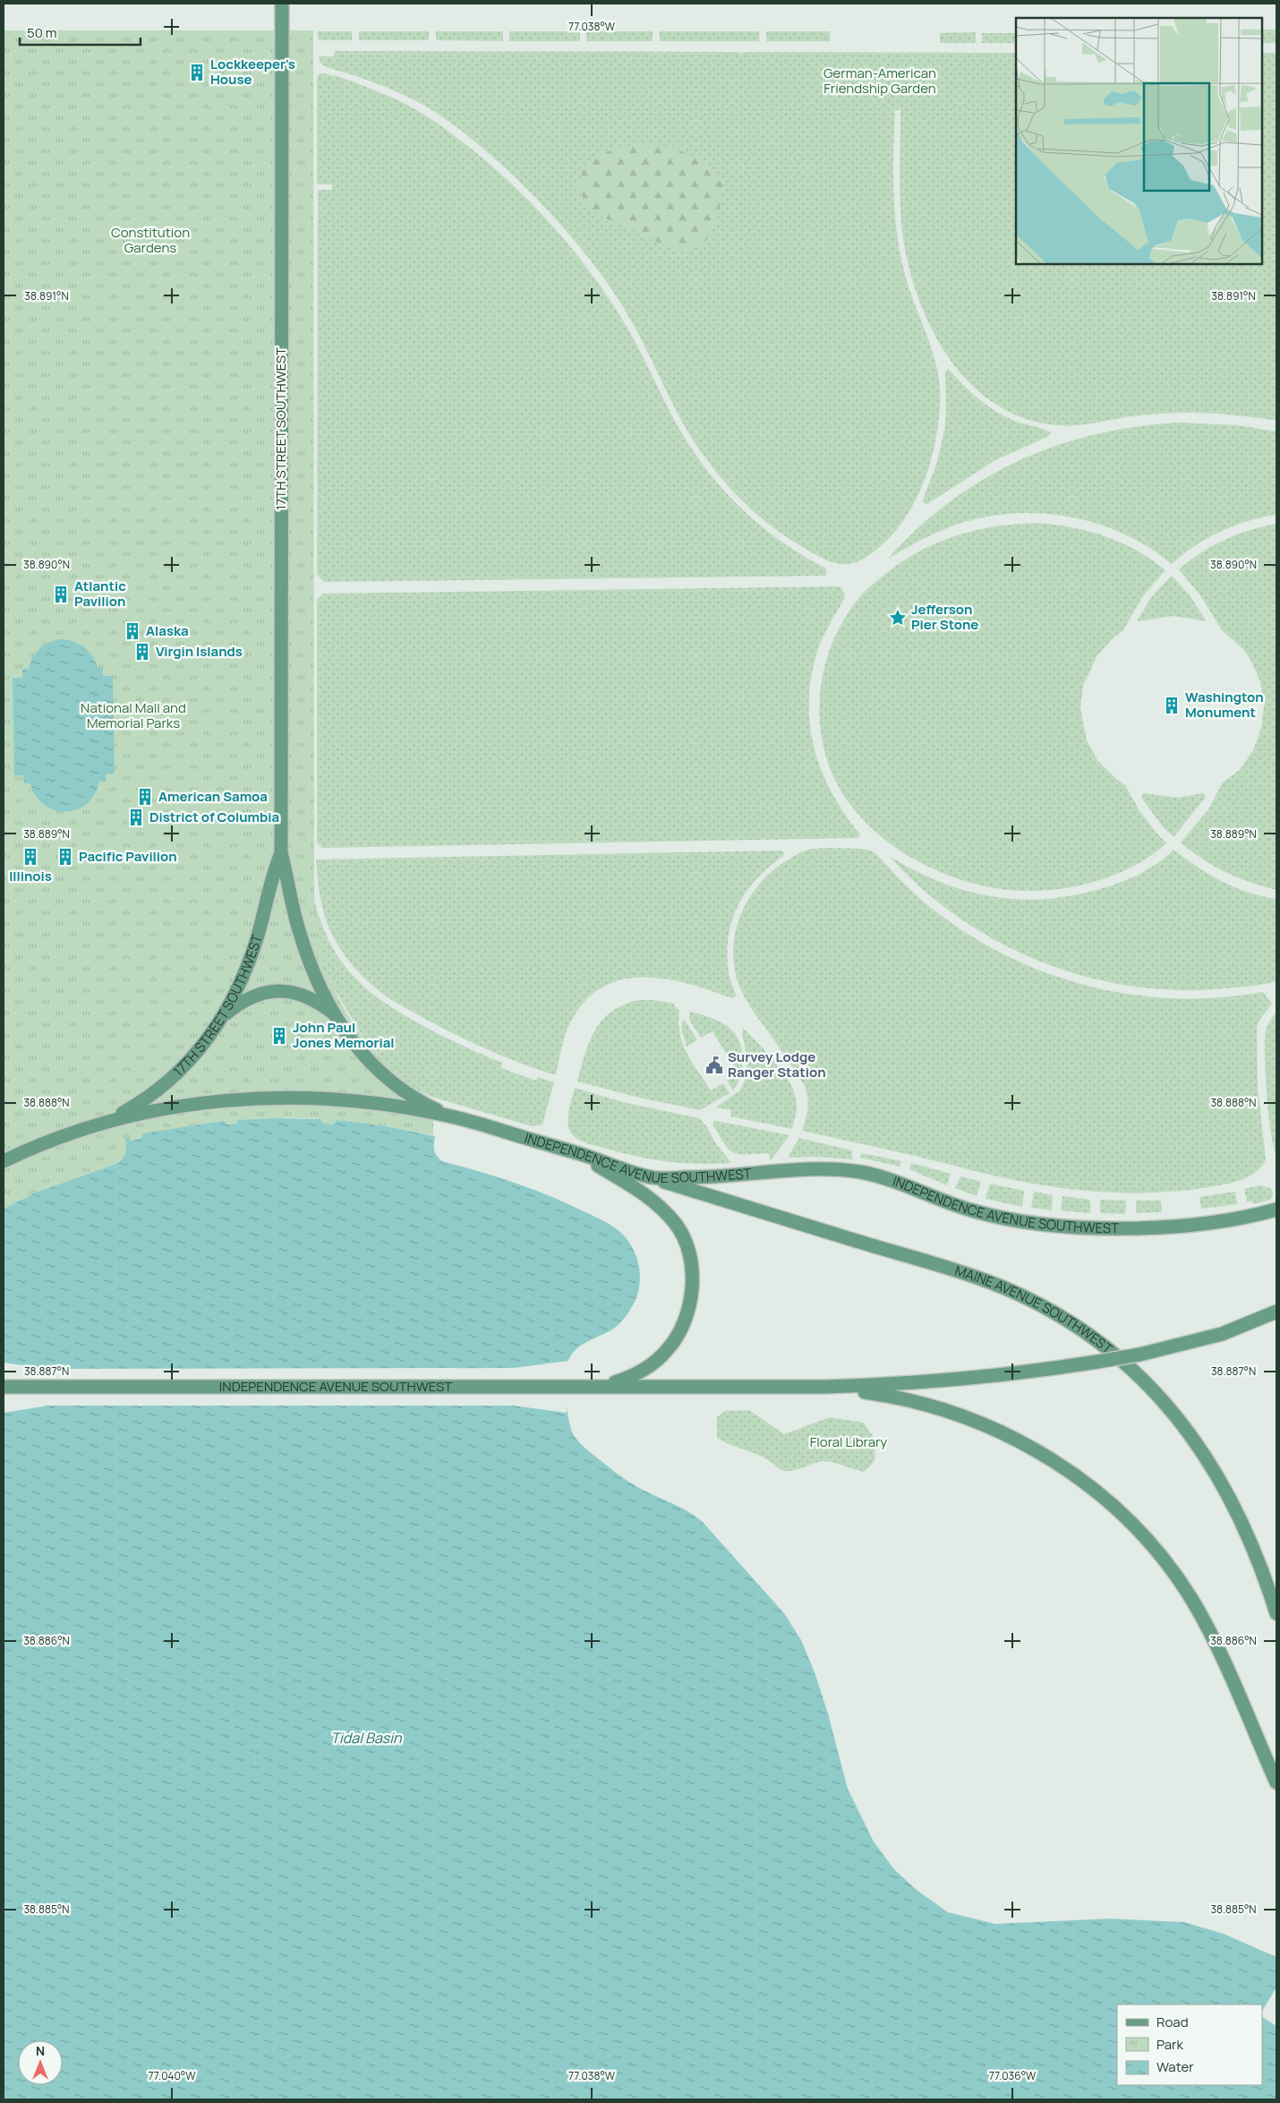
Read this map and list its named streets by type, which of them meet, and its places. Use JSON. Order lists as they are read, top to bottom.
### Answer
{
  "streets": {
    "main road": ["17TH STREET SOUTHWEST", "INDEPENDENCE AVENUE SOUTHWEST", "MAINE AVENUE SOUTHWEST"]
  },
  "crossings": [
    ["17TH STREET SOUTHWEST", "INDEPENDENCE AVENUE SOUTHWEST"],
    ["INDEPENDENCE AVENUE SOUTHWEST", "MAINE AVENUE SOUTHWEST"]
  ],
  "water": ["Tidal Basin"],
  "parks": [
    "German-American Friendship Garden",
    "Constitution Gardens",
    "National Mall and Memorial Parks",
    "Floral Library"
  ],
  "places": {
    "building": [
      "Lockkeeper's House",
      "Atlantic Pavilion",
      "Alaska",
      "Virgin Islands",
      "Washington Monument",
      "American Samoa",
      "District of Columbia",
      "Illinois",
      "Pacific Pavilion",
      "John Paul Jones Memorial"
    ],
    "place": ["Jefferson Pier Stone"],
    "public building": ["Survey Lodge Ranger Station"]
  },
  "legend": ["Road", "Park", "Water"],
  "scale_bar": "50 m",
  "north": "top",
  "coordinates": [
    "77.038°W",
    "38.891°N",
    "38.890°N",
    "38.889°N",
    "38.888°N",
    "38.887°N",
    "38.886°N",
    "38.885°N",
    "77.040°W",
    "77.036°W"
  ]
}
